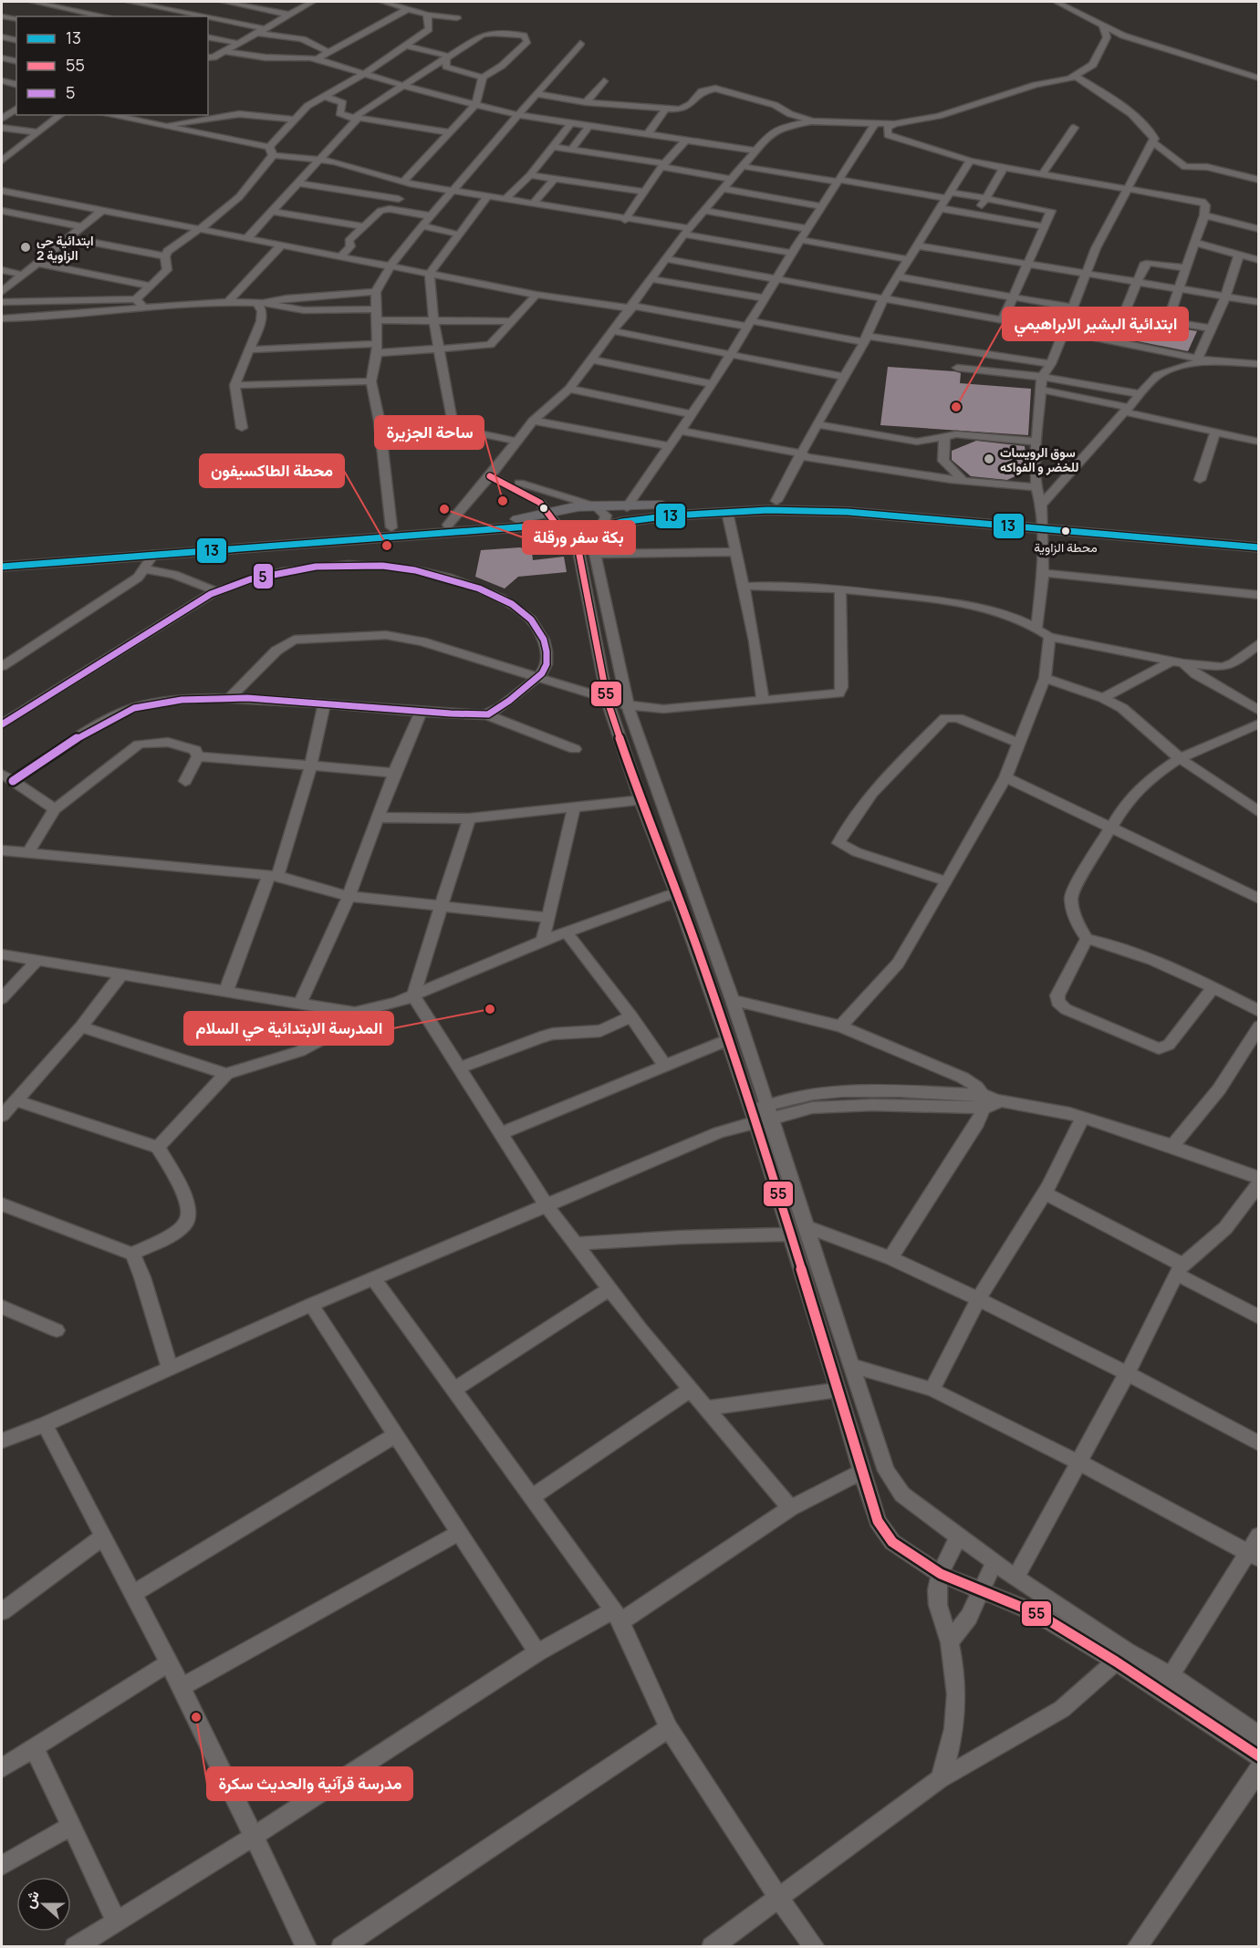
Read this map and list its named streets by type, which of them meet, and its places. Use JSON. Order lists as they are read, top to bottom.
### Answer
{
  "places": [
    "ابتدائية حي الزاوية 2",
    "ابتدائية البشير الابراهيمي",
    "سوق الرويسات للخضر و الفواكه",
    "ساحة الجزيرة",
    "بكة سفر ورقلة",
    "محطة الزاوية",
    "محطة الطاكسيفون",
    "المدرسة الابتدائية حي السلام",
    "مدرسة قرآنية والحديث سكرة"
  ],
  "lines": ["transit line 55", "transit line 13", "transit line 5"],
  "legend": ["13", "55", "5"],
  "north": "left"
}
